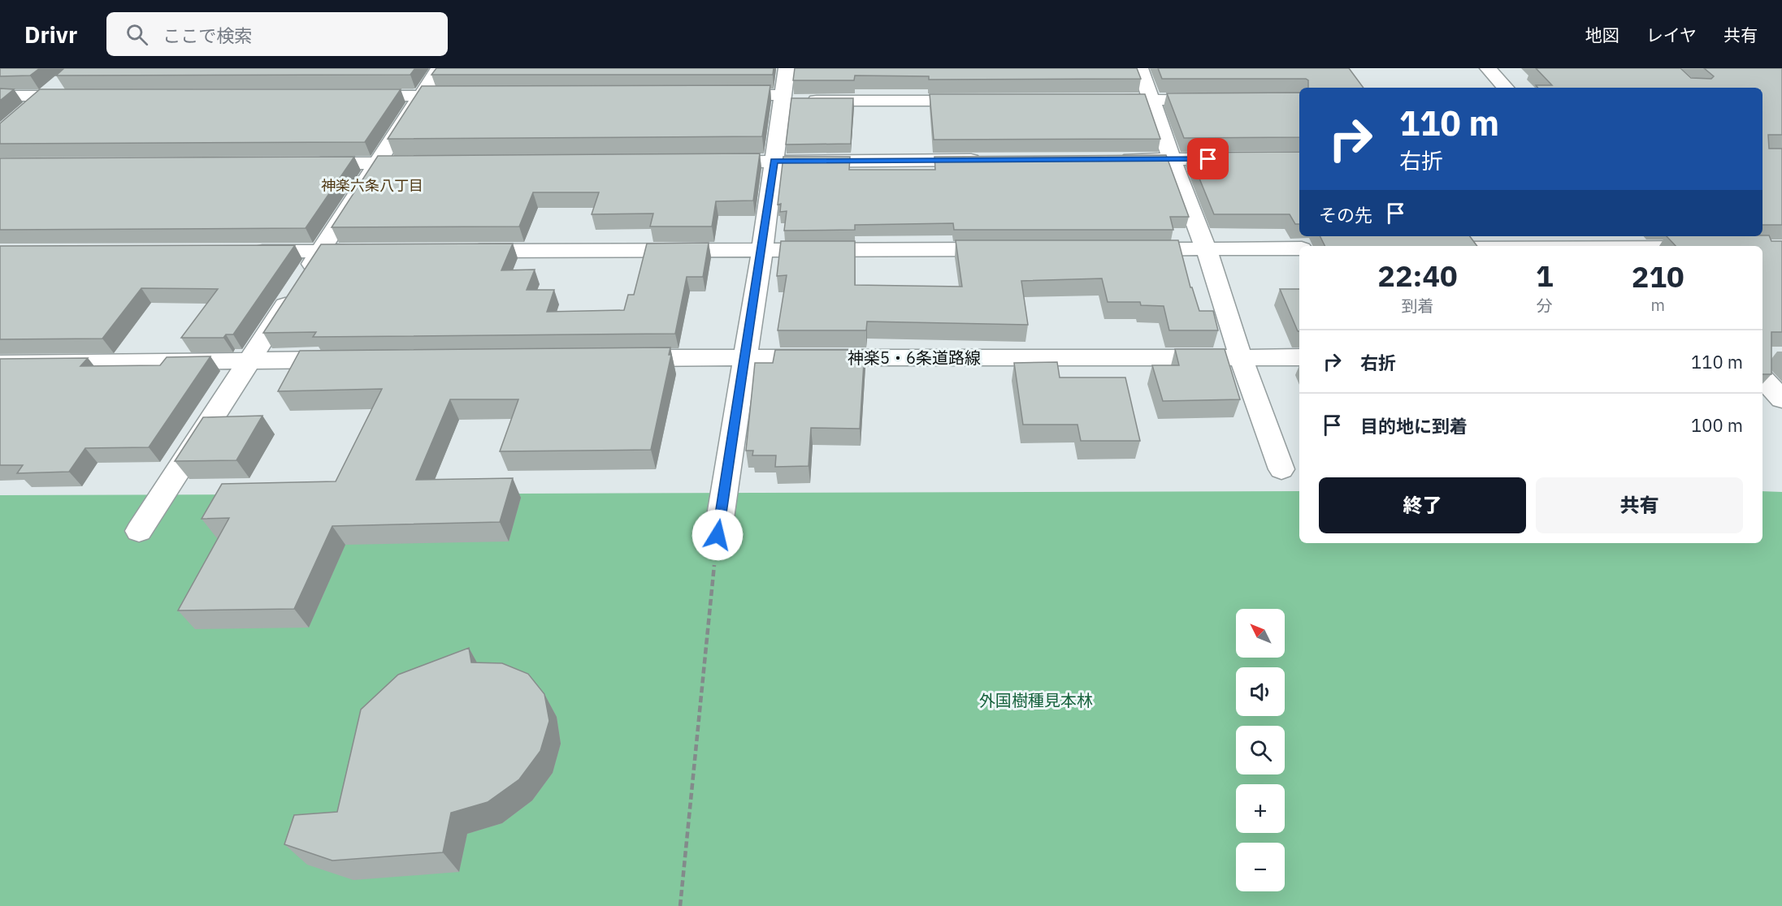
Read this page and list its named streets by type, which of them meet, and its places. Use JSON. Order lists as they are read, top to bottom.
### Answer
{
  "streets": {
    "street": ["神楽5・6条道路線"]
  },
  "districts": ["神楽六条八丁目"],
  "parks": ["外国樹種見本林"],
  "north": "top left",
  "page": {
    "header": "Drivr",
    "search": "ここで検索",
    "nav": ["地図", "レイヤ", "共有"],
    "turn": ["110 m", "右折"],
    "then": "その先",
    "eta": [
      "22:40",
      "到着",
      "1",
      "分",
      "210",
      "m"
    ],
    "list": [
      {
        "name": "右折",
        "value": "110 m"
      },
      {
        "name": "目的地に到着",
        "value": "100 m"
      }
    ],
    "buttons": ["終了", "共有"],
    "map_buttons": ["+", "−"]
  }
}
